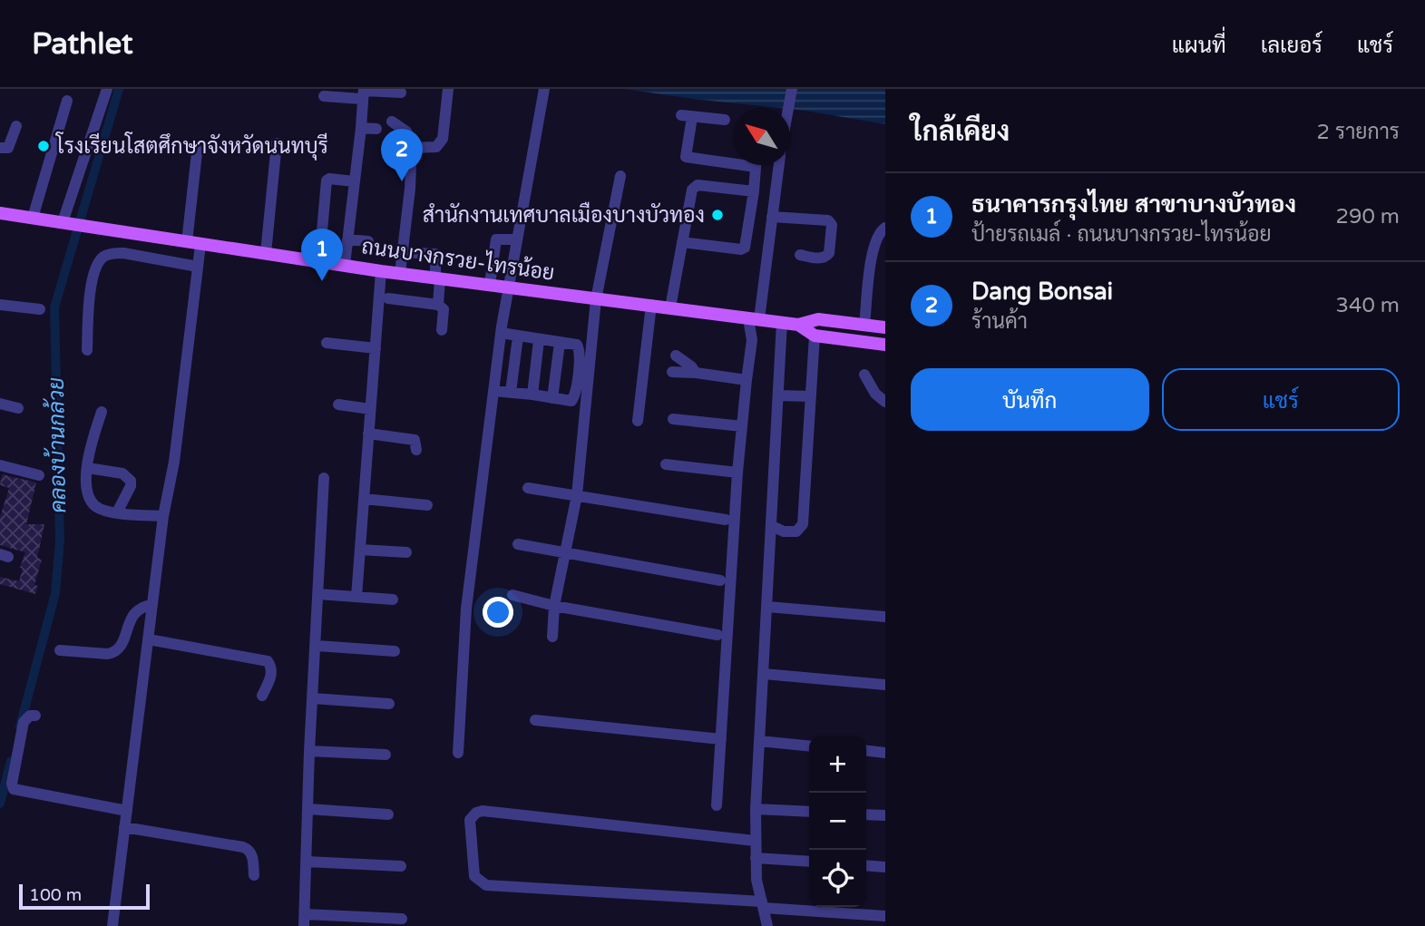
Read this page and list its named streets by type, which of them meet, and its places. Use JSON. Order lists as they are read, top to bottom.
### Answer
{
  "streets": {
    "main road": ["ถนนบางกรวย-ไทรน้อย"]
  },
  "water": ["คลองบ้านกล้วย"],
  "places": ["โรงเรียนโสตศึกษาจังหวัดนนทบุรี", "สำนักงานเทศบาลเมืองบางบัวทอง"],
  "scale_bar": "100 m",
  "north": "top left",
  "page": {
    "header": "Pathlet",
    "nav": ["แผนที่", "เลเยอร์", "แชร์"],
    "heading": ["ใกล้เคียง", "2 รายการ"],
    "pins": ["2", "1"],
    "list": [
      {
        "mark": "1",
        "name": "ธนาคารกรุงไทย สาขาบางบัวทอง",
        "note": "ป้ายรถเมล์ · ถนนบางกรวย-ไทรน้อย",
        "value": "290 m"
      },
      {
        "mark": "2",
        "name": "Dang Bonsai",
        "note": "ร้านค้า",
        "value": "340 m"
      }
    ],
    "buttons": ["บันทึก", "แชร์"],
    "map_buttons": ["+", "−"],
    "scale": "100 m"
  }
}
